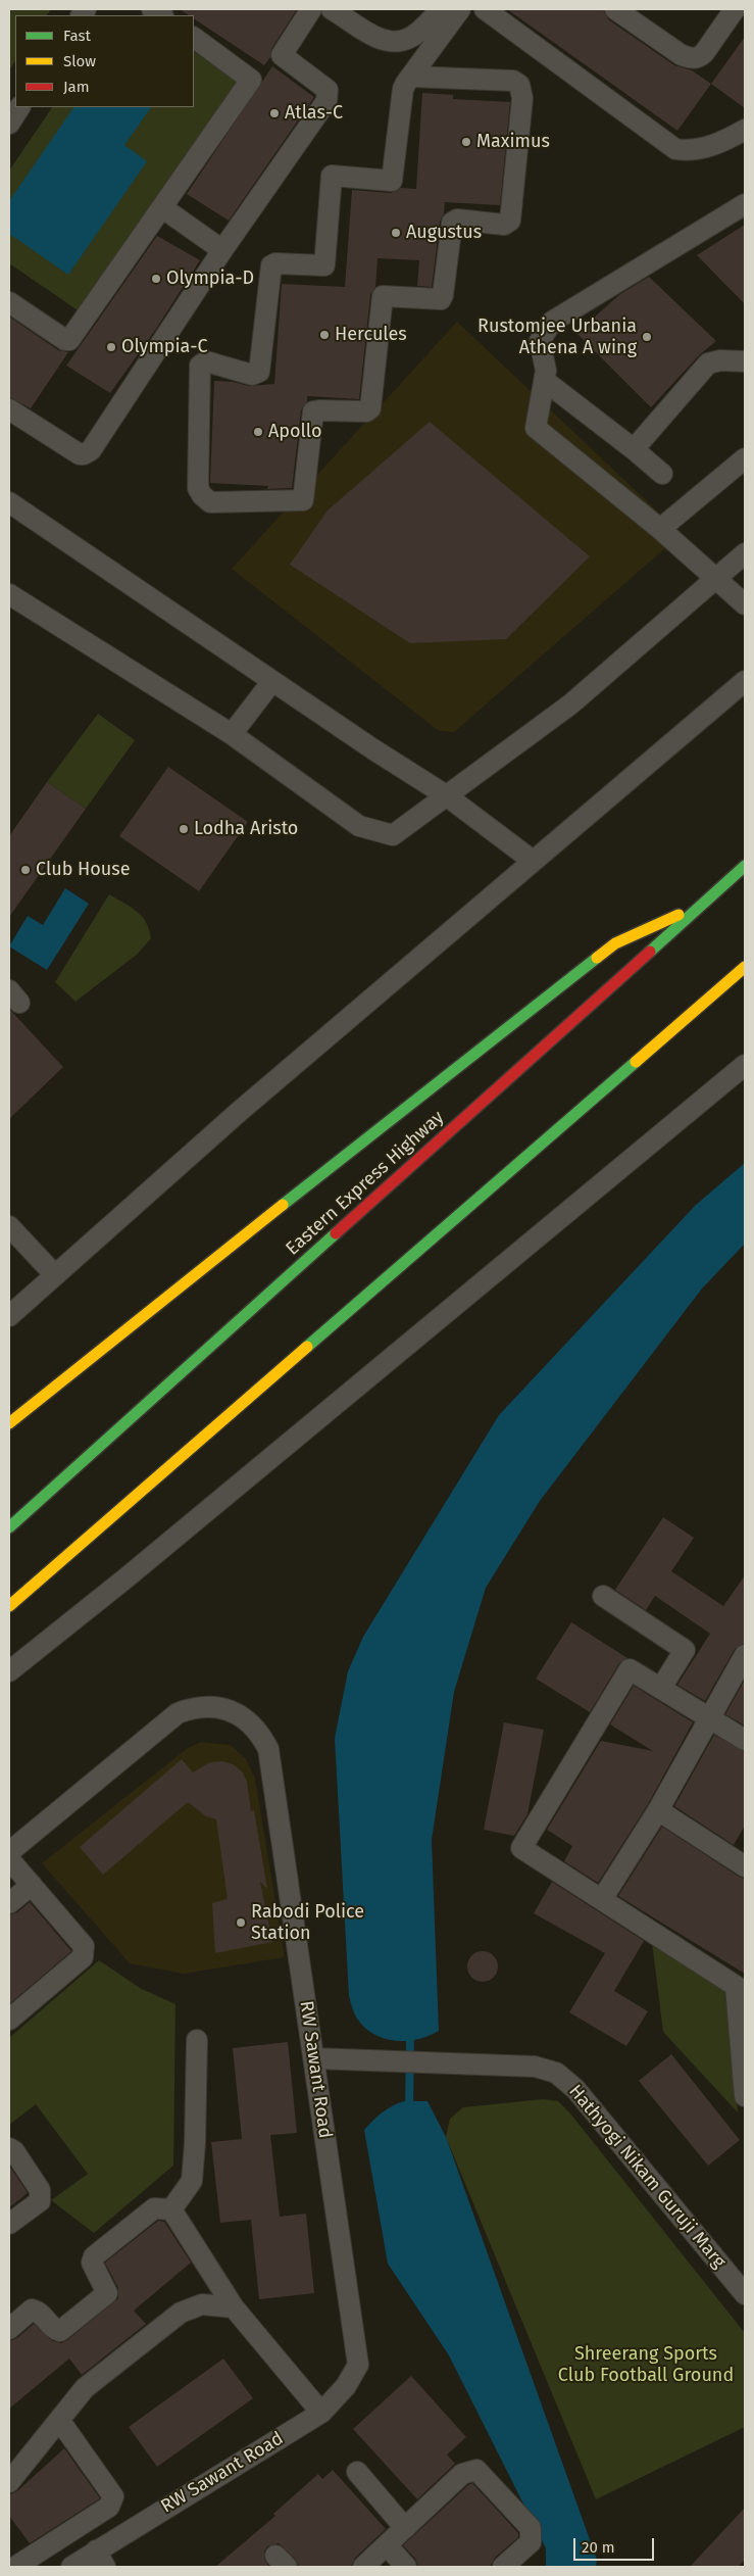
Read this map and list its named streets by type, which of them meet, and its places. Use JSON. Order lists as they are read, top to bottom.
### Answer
{
  "streets": {
    "highway": ["Eastern Express Highway"],
    "street": ["RW Sawant Road", "Hathyogi Nikam Guruji Marg"]
  },
  "crossings": [
    ["RW Sawant Road", "Hathyogi Nikam Guruji Marg"]
  ],
  "parks": ["Shreerang Sports Club Football Ground"],
  "places": [
    "Atlas-C",
    "Maximus",
    "Augustus",
    "Olympia-D",
    "Hercules",
    "Rustomjee Urbania Athena A wing",
    "Olympia-C",
    "Apollo",
    "Lodha Aristo",
    "Club House",
    "Rabodi Police Station"
  ],
  "legend": ["Fast", "Slow", "Jam"],
  "scale_bar": "20 m"
}
